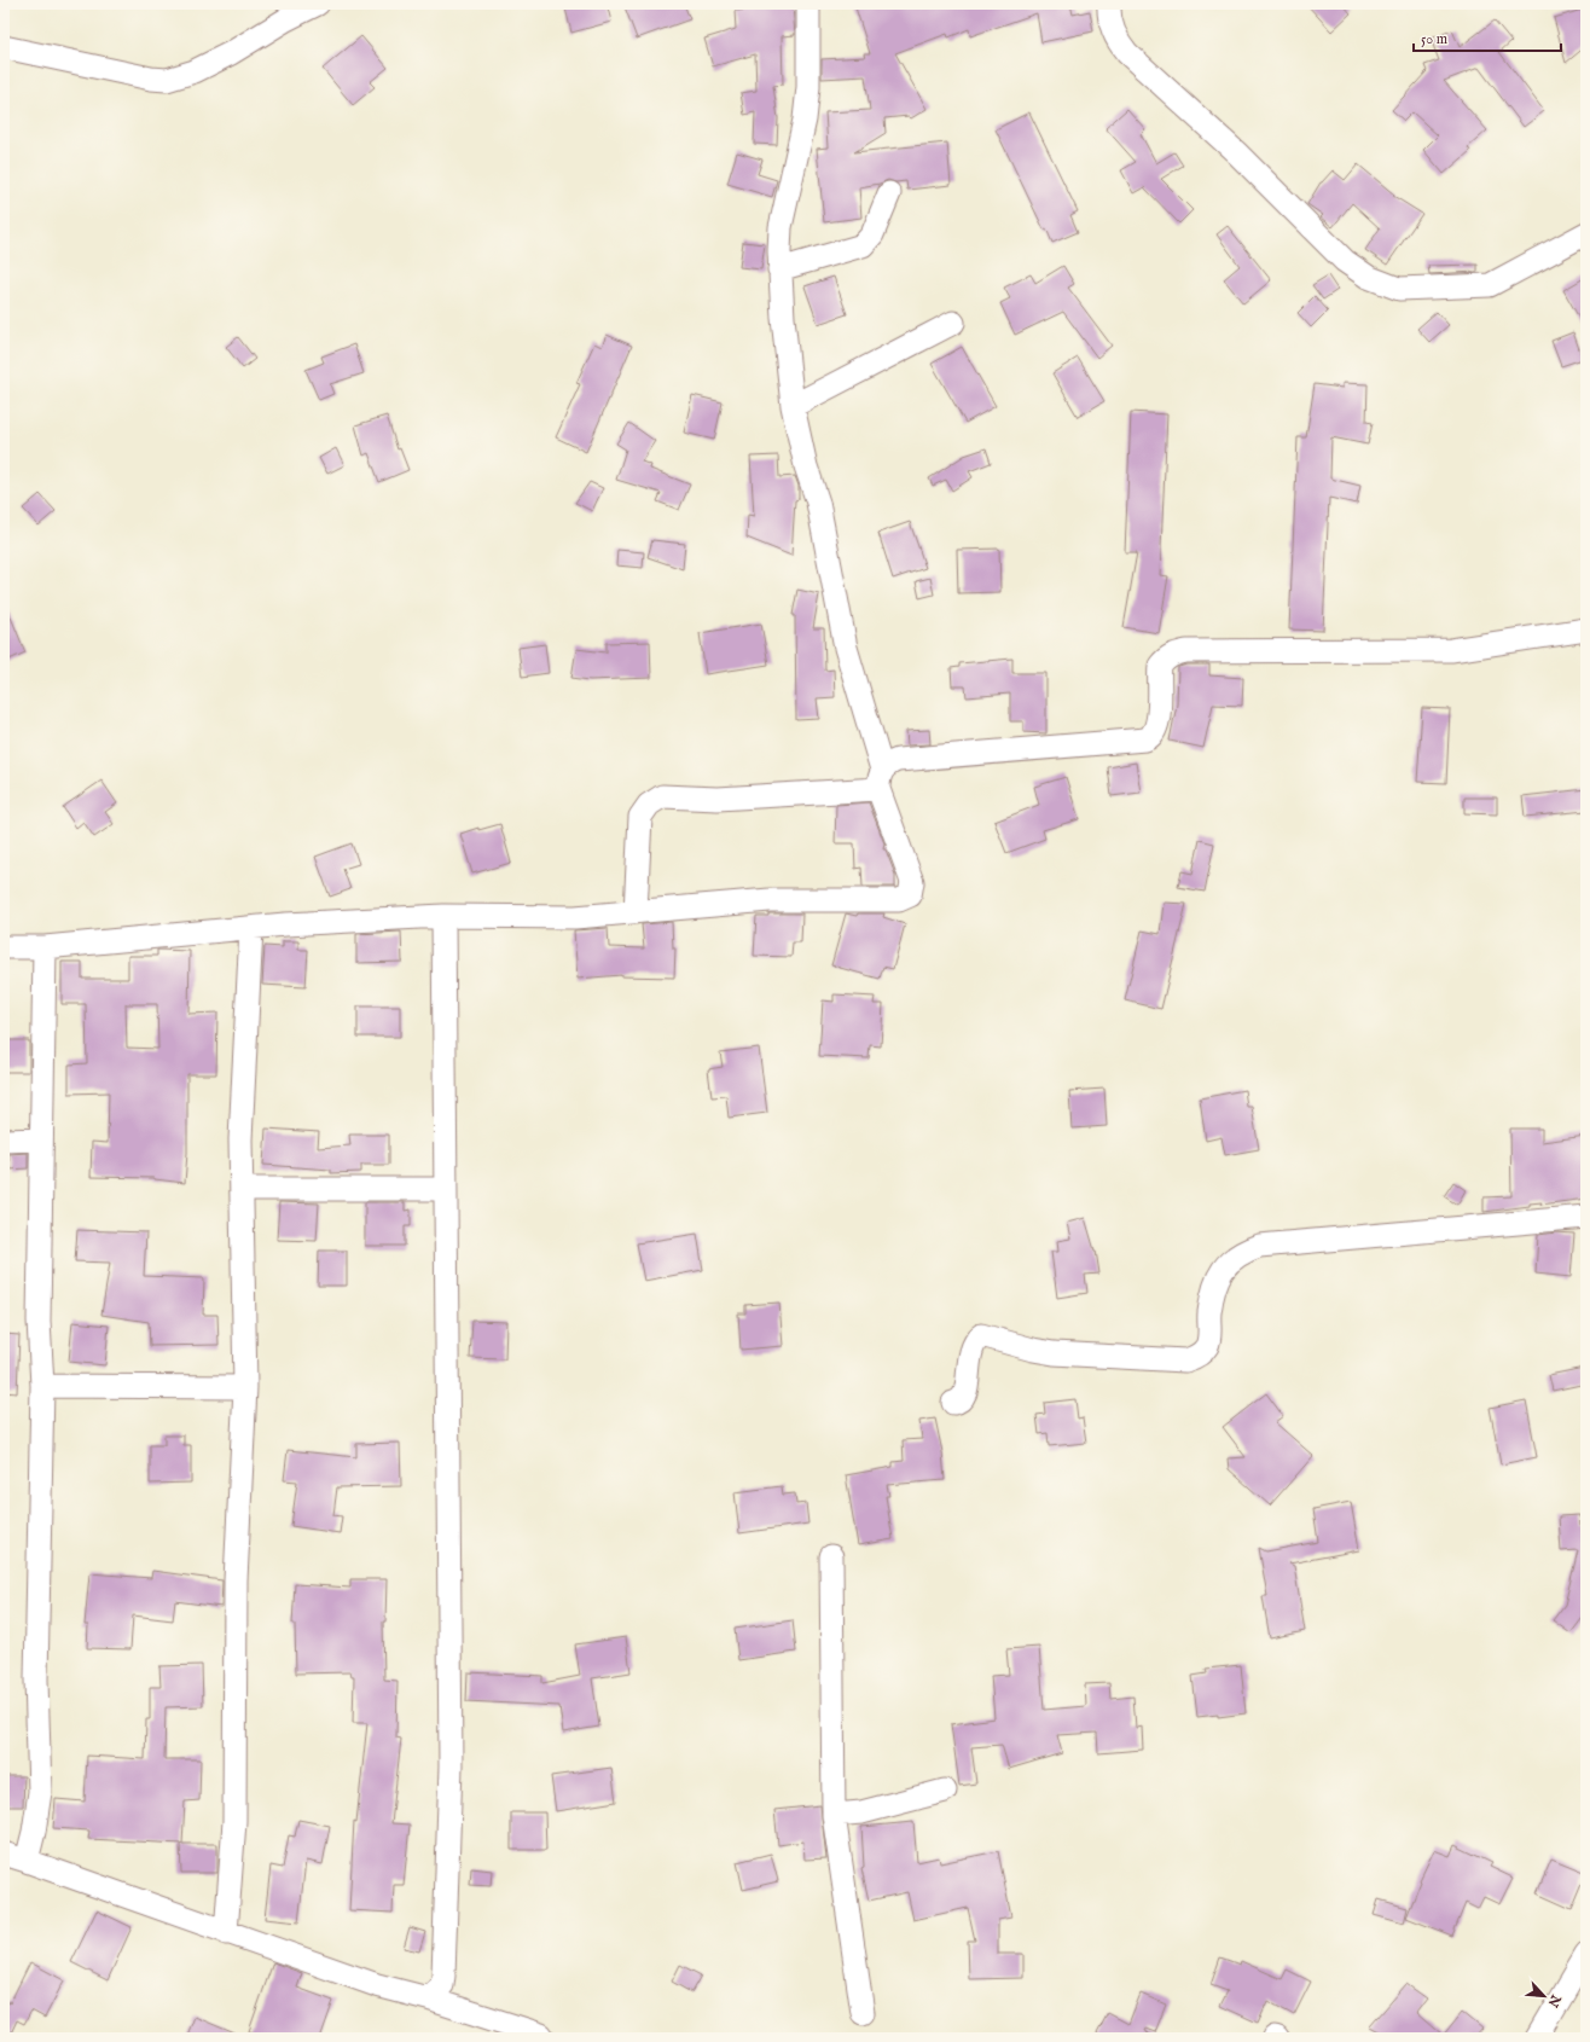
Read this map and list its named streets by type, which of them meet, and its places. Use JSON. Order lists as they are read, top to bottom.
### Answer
{
  "scale_bar": "50 m",
  "north": "bottom right"
}
